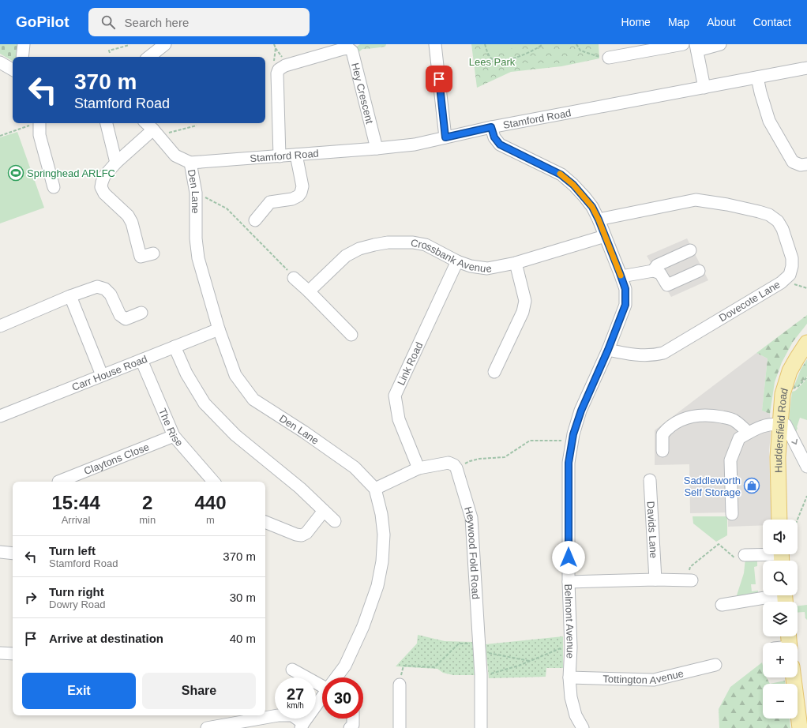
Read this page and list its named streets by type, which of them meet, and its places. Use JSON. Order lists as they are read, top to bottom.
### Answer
{
  "streets": {
    "main road": ["Huddersfield Road"],
    "street": [
      "Hey Crescent",
      "Stamford Road",
      "Den Lane",
      "Crossbank Avenue",
      "Dovecote Lane",
      "Link Road",
      "Carr House Road",
      "The Rise",
      "Claytons Close",
      "Davids Lane",
      "Heywood Fold Road",
      "Belmont Avenue",
      "Tottington Avenue"
    ]
  },
  "crossings": [
    ["Hey Crescent", "Stamford Road"],
    ["Stamford Road", "Den Lane"],
    ["Stamford Road", "Belmont Avenue"],
    ["Den Lane", "Carr House Road"],
    ["Crossbank Avenue", "Link Road"],
    ["Crossbank Avenue", "Belmont Avenue"],
    ["Dovecote Lane", "Belmont Avenue"],
    ["Carr House Road", "The Rise"],
    ["The Rise", "Claytons Close"],
    ["Belmont Avenue", "Tottington Avenue"]
  ],
  "parks": ["Lees Park"],
  "places": {
    "sports": ["Springhead ARLFC"],
    "shop": ["Saddleworth Self Storage"]
  },
  "page": {
    "header": "GoPilot",
    "search": "Search here",
    "nav": [
      "Home",
      "Map",
      "About",
      "Contact"
    ],
    "turn": ["370 m", "Stamford Road"],
    "eta": [
      "15:44",
      "Arrival",
      "2",
      "min",
      "440",
      "m"
    ],
    "map_buttons": ["+", "−"],
    "list": [
      {
        "name": "Turn left",
        "note": "Stamford Road",
        "value": "370 m"
      },
      {
        "name": "Turn right",
        "note": "Dowry Road",
        "value": "30 m"
      },
      {
        "name": "Arrive at destination",
        "value": "40 m"
      }
    ],
    "buttons": ["Exit", "Share"],
    "speed": "27 km/h",
    "limit": "30"
  }
}
